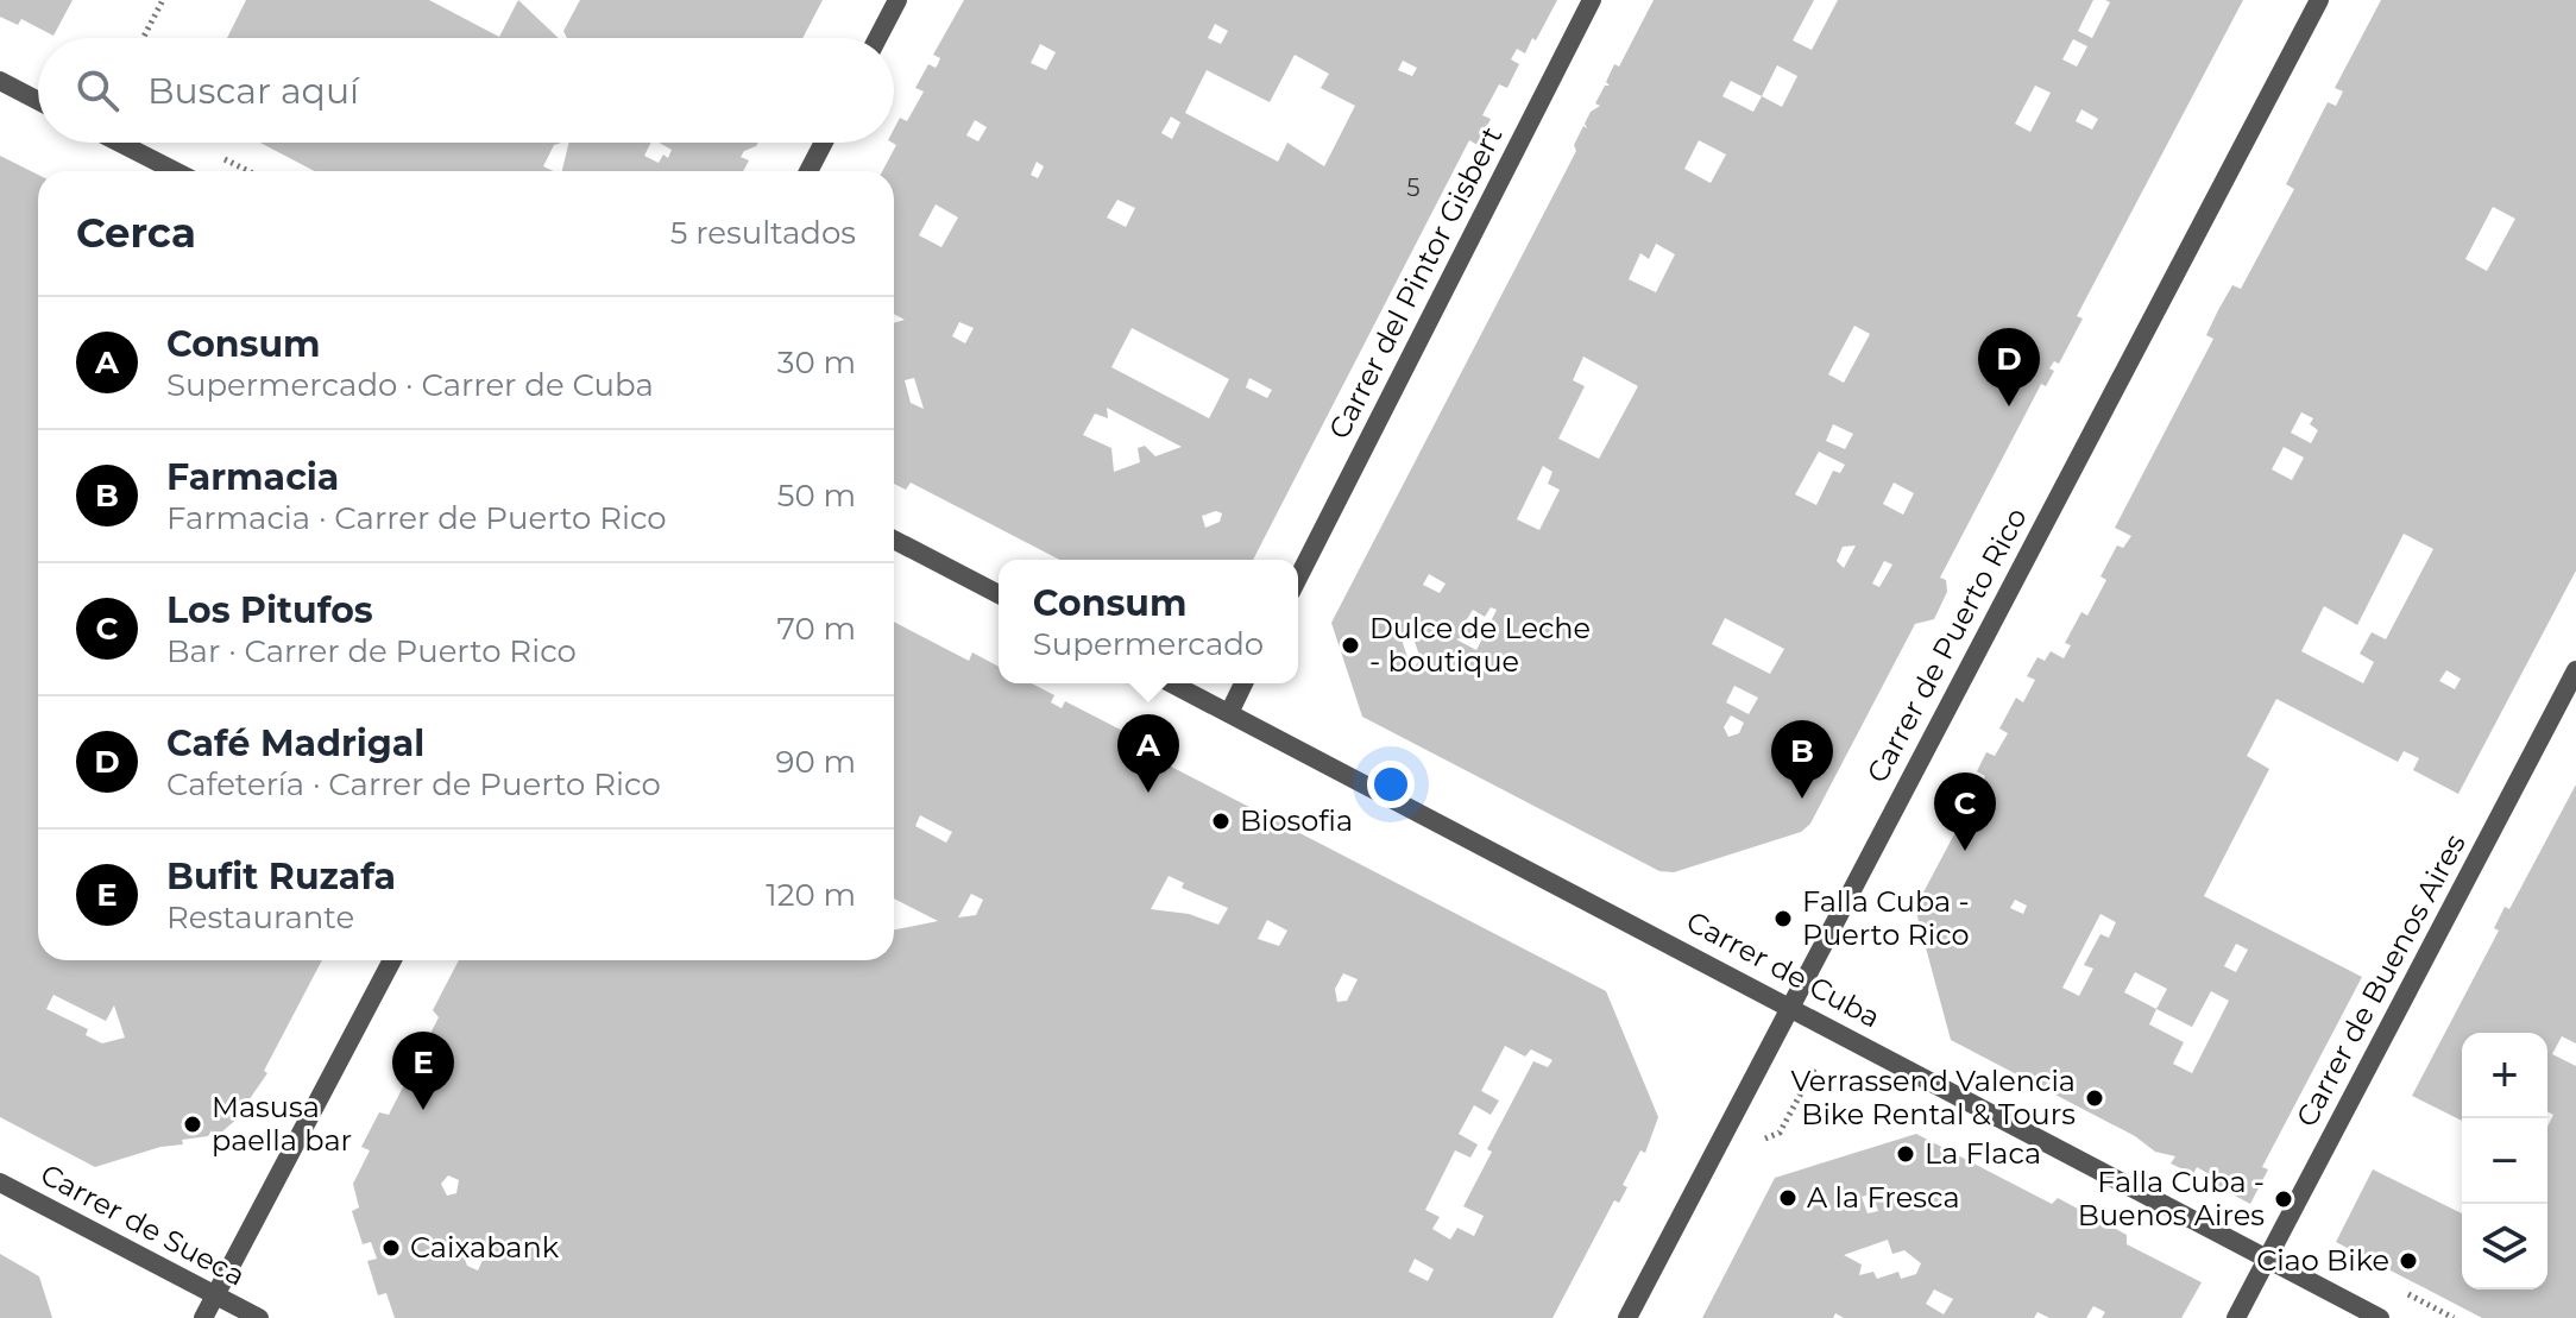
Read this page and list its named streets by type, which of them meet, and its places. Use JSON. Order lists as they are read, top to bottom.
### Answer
{
  "streets": {
    "street": [
      "Carrer del Pintor Gisbert",
      "Carrer de Puerto Rico",
      "Carrer de Cuba",
      "Carrer de Buenos Aires",
      "Carrer de Sueca"
    ]
  },
  "crossings": [
    ["Carrer de Puerto Rico", "Carrer de Cuba"],
    ["Carrer de Cuba", "Carrer de Buenos Aires"]
  ],
  "places": [
    "Dulce de Leche - boutique",
    "Biosofia",
    "Falla Cuba - Puerto Rico",
    "Verrassend Valencia Bike Rental & Tours",
    "Masusa paella bar",
    "La Flaca",
    "A la Fresca",
    "Falla Cuba - Buenos Aires",
    "Caixabank",
    "Ciao Bike"
  ],
  "house_numbers": ["5"],
  "page": {
    "search": "Buscar aquí",
    "heading": ["Cerca", "5 resultados"],
    "list": [
      {
        "mark": "A",
        "name": "Consum",
        "note": "Supermercado · Carrer de Cuba",
        "value": "30 m"
      },
      {
        "mark": "B",
        "name": "Farmacia",
        "note": "Farmacia · Carrer de Puerto Rico",
        "value": "50 m"
      },
      {
        "mark": "C",
        "name": "Los Pitufos",
        "note": "Bar · Carrer de Puerto Rico",
        "value": "70 m"
      },
      {
        "mark": "D",
        "name": "Café Madrigal",
        "note": "Cafetería · Carrer de Puerto Rico",
        "value": "90 m"
      },
      {
        "mark": "E",
        "name": "Bufit Ruzafa",
        "note": "Restaurante",
        "value": "120 m"
      }
    ],
    "pins": [
      "D",
      "A",
      "B",
      "C",
      "E"
    ],
    "popup": ["Consum", "Supermercado"],
    "map_buttons": ["+", "−"]
  }
}
